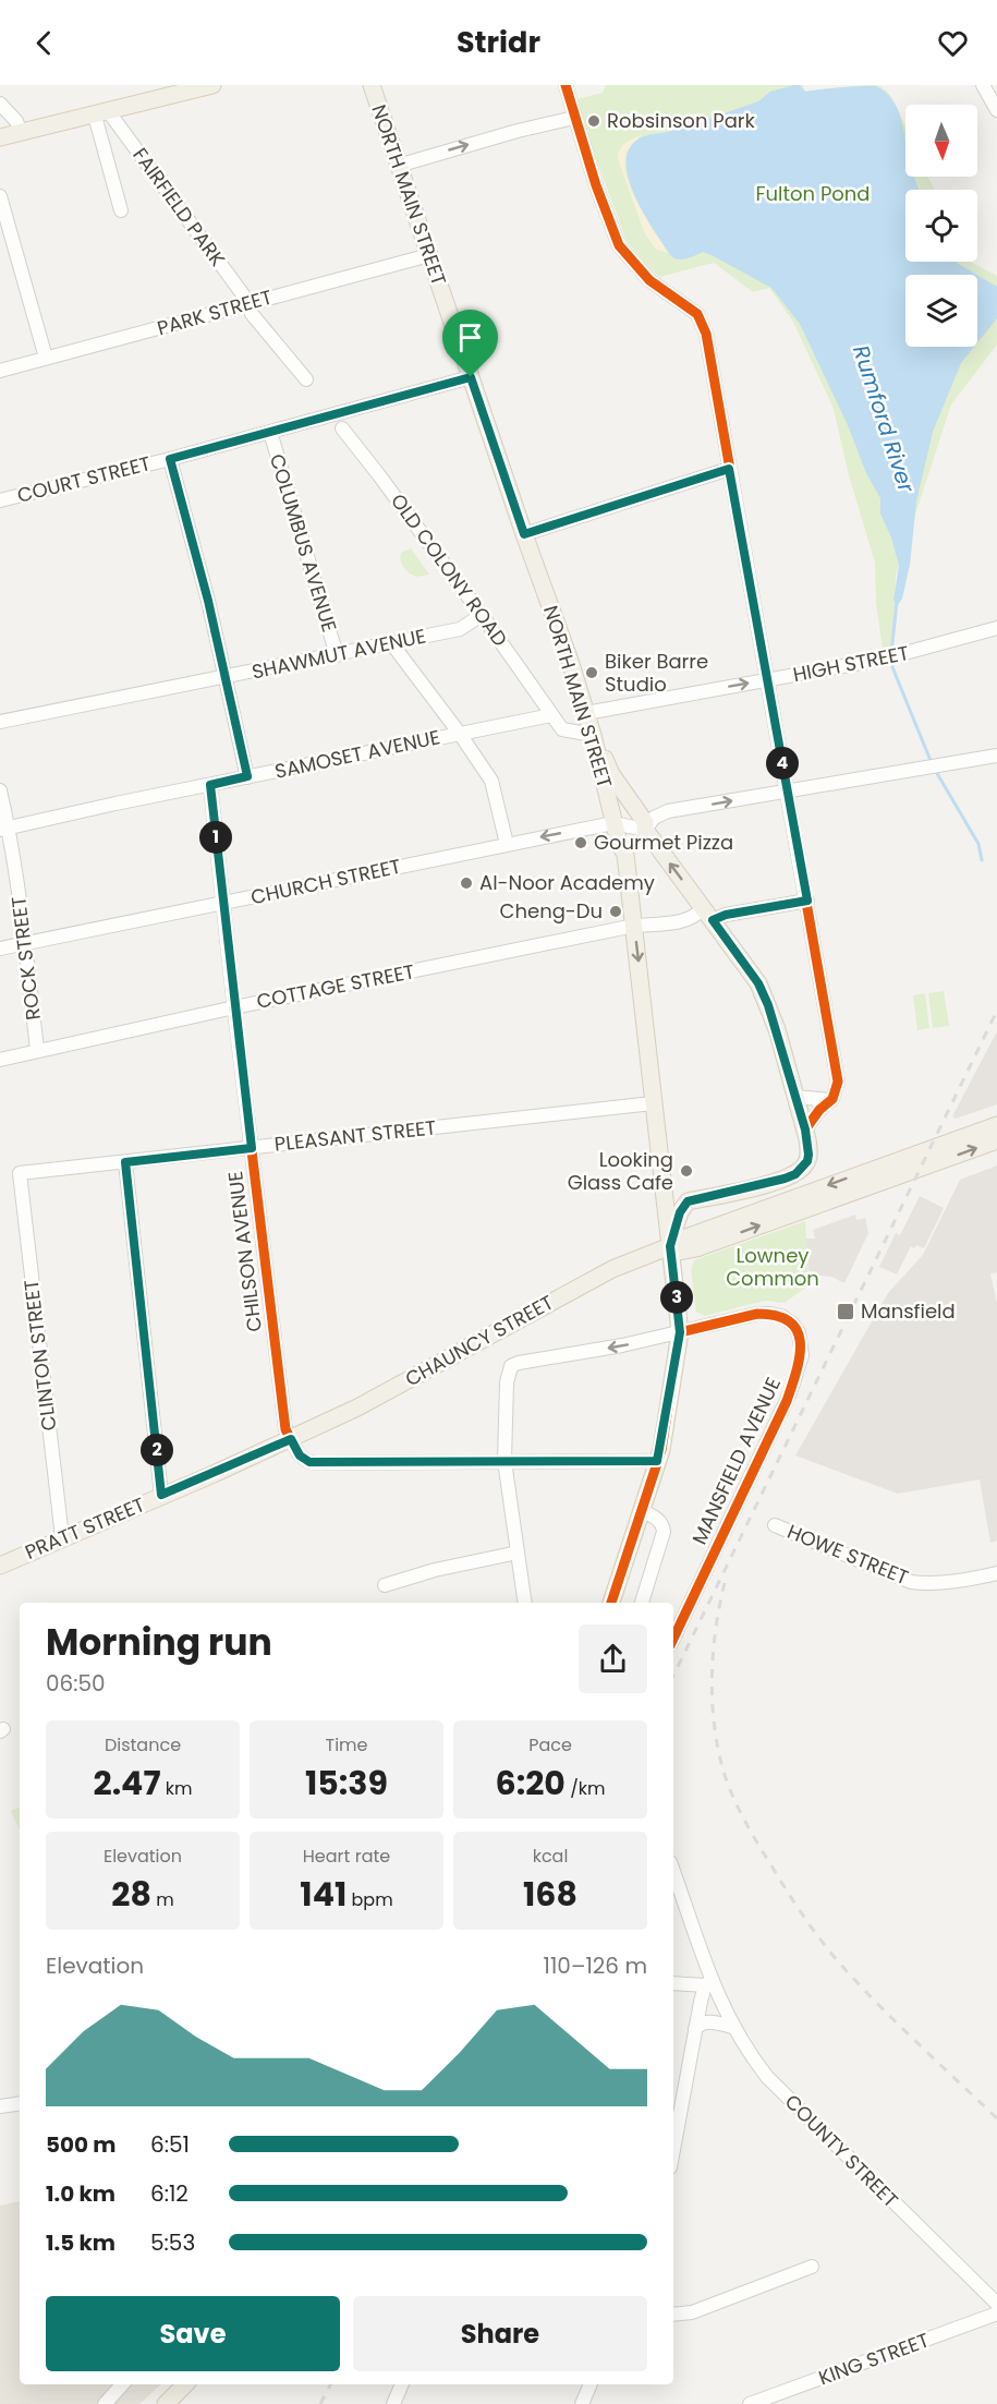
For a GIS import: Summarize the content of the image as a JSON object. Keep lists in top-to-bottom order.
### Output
{
  "streets": {
    "main road": ["NORTH MAIN STREET", "CHAUNCY STREET", "PRATT STREET"],
    "street": [
      "FAIRFIELD PARK",
      "PARK STREET",
      "COURT STREET",
      "COLUMBUS AVENUE",
      "OLD COLONY ROAD",
      "SHAWMUT AVENUE",
      "HIGH STREET",
      "SAMOSET AVENUE",
      "CHURCH STREET",
      "ROCK STREET",
      "COTTAGE STREET",
      "PLEASANT STREET",
      "CHILSON AVENUE",
      "CLINTON STREET",
      "MANSFIELD AVENUE",
      "HOWE STREET",
      "COUNTY STREET",
      "KING STREET"
    ]
  },
  "crossings": [
    ["NORTH MAIN STREET", "PARK STREET"],
    ["NORTH MAIN STREET", "COURT STREET"],
    ["NORTH MAIN STREET", "HIGH STREET"],
    ["NORTH MAIN STREET", "CHURCH STREET"],
    ["NORTH MAIN STREET", "COTTAGE STREET"],
    ["NORTH MAIN STREET", "PLEASANT STREET"],
    ["NORTH MAIN STREET", "CHAUNCY STREET"],
    ["NORTH MAIN STREET", "MANSFIELD AVENUE"],
    ["FAIRFIELD PARK", "PARK STREET"],
    ["COURT STREET", "COLUMBUS AVENUE"],
    ["COLUMBUS AVENUE", "SHAWMUT AVENUE"],
    ["OLD COLONY ROAD", "SHAWMUT AVENUE"],
    ["OLD COLONY ROAD", "SAMOSET AVENUE"],
    ["SAMOSET AVENUE", "ROCK STREET"],
    ["SAMOSET AVENUE", "CHILSON AVENUE"],
    ["CHURCH STREET", "ROCK STREET"],
    ["CHURCH STREET", "CHILSON AVENUE"],
    ["ROCK STREET", "COTTAGE STREET"],
    ["COTTAGE STREET", "CHILSON AVENUE"],
    ["PLEASANT STREET", "CHILSON AVENUE"],
    ["PLEASANT STREET", "CLINTON STREET"],
    ["CHILSON AVENUE", "CHAUNCY STREET"],
    ["CHILSON AVENUE", "PRATT STREET"],
    ["CHAUNCY STREET", "PRATT STREET"],
    ["CLINTON STREET", "PRATT STREET"]
  ],
  "water": ["Rumford River"],
  "parks": ["Fulton Pond", "Lowney Common"],
  "places": {
    "other": [
      "Robsinson Park",
      "Biker Barre Studio",
      "Gourmet Pizza",
      "Al-Noor Academy",
      "Cheng-Du",
      "Looking Glass Cafe"
    ],
    "transit": ["Mansfield"]
  },
  "north": "bottom",
  "page": {
    "header": "Stridr",
    "pins": [
      "4",
      "1",
      "3",
      "2"
    ],
    "heading": ["Morning run", "06:50"],
    "stats": [
      ["Distance", "2.47 km"],
      ["Time", "15:39"],
      ["Pace", "6:20 /km"],
      ["Elevation", "28 m"],
      ["Heart rate", "141 bpm"],
      ["kcal", "168"]
    ],
    "chart": ["Elevation", "110–126 m"],
    "list": [
      {
        "name": "500 m",
        "note": "6:51"
      },
      {
        "name": "1.0 km",
        "note": "6:12"
      },
      {
        "name": "1.5 km",
        "note": "5:53"
      }
    ],
    "buttons": ["Save", "Share"]
  }
}
